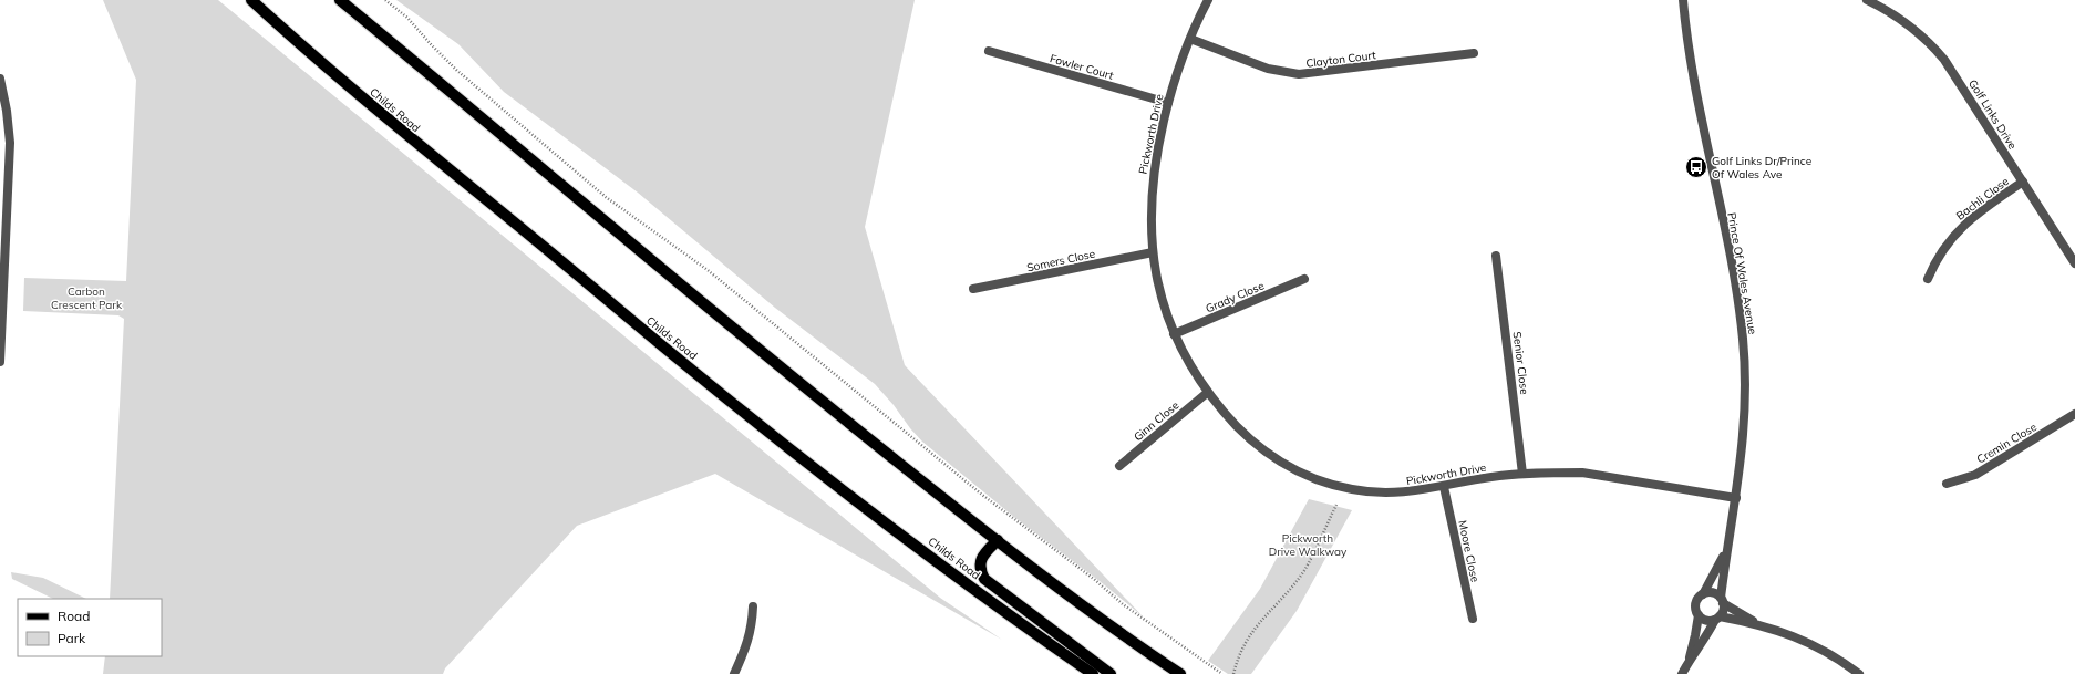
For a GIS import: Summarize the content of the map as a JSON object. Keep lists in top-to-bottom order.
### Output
{
  "streets": {
    "main road": ["Childs Road"],
    "street": [
      "Clayton Court",
      "Fowler Court",
      "Golf Links Drive",
      "Pickworth Drive",
      "Bachli Close",
      "Somers Close",
      "Prince Of Wales Avenue",
      "Grady Close",
      "Senior Close",
      "Ginn Close",
      "Cremin Close",
      "Moore Close"
    ]
  },
  "crossings": [
    ["Clayton Court", "Pickworth Drive"],
    ["Fowler Court", "Pickworth Drive"],
    ["Golf Links Drive", "Bachli Close"],
    ["Pickworth Drive", "Somers Close"],
    ["Pickworth Drive", "Prince Of Wales Avenue"],
    ["Pickworth Drive", "Grady Close"],
    ["Pickworth Drive", "Senior Close"],
    ["Pickworth Drive", "Ginn Close"],
    ["Pickworth Drive", "Moore Close"]
  ],
  "parks": ["Carbon Crescent Park", "Pickworth Drive Walkway"],
  "places": {
    "bus stop": ["Golf Links Dr/Prince Of Wales Ave"]
  },
  "legend": ["Road", "Park"]
}
